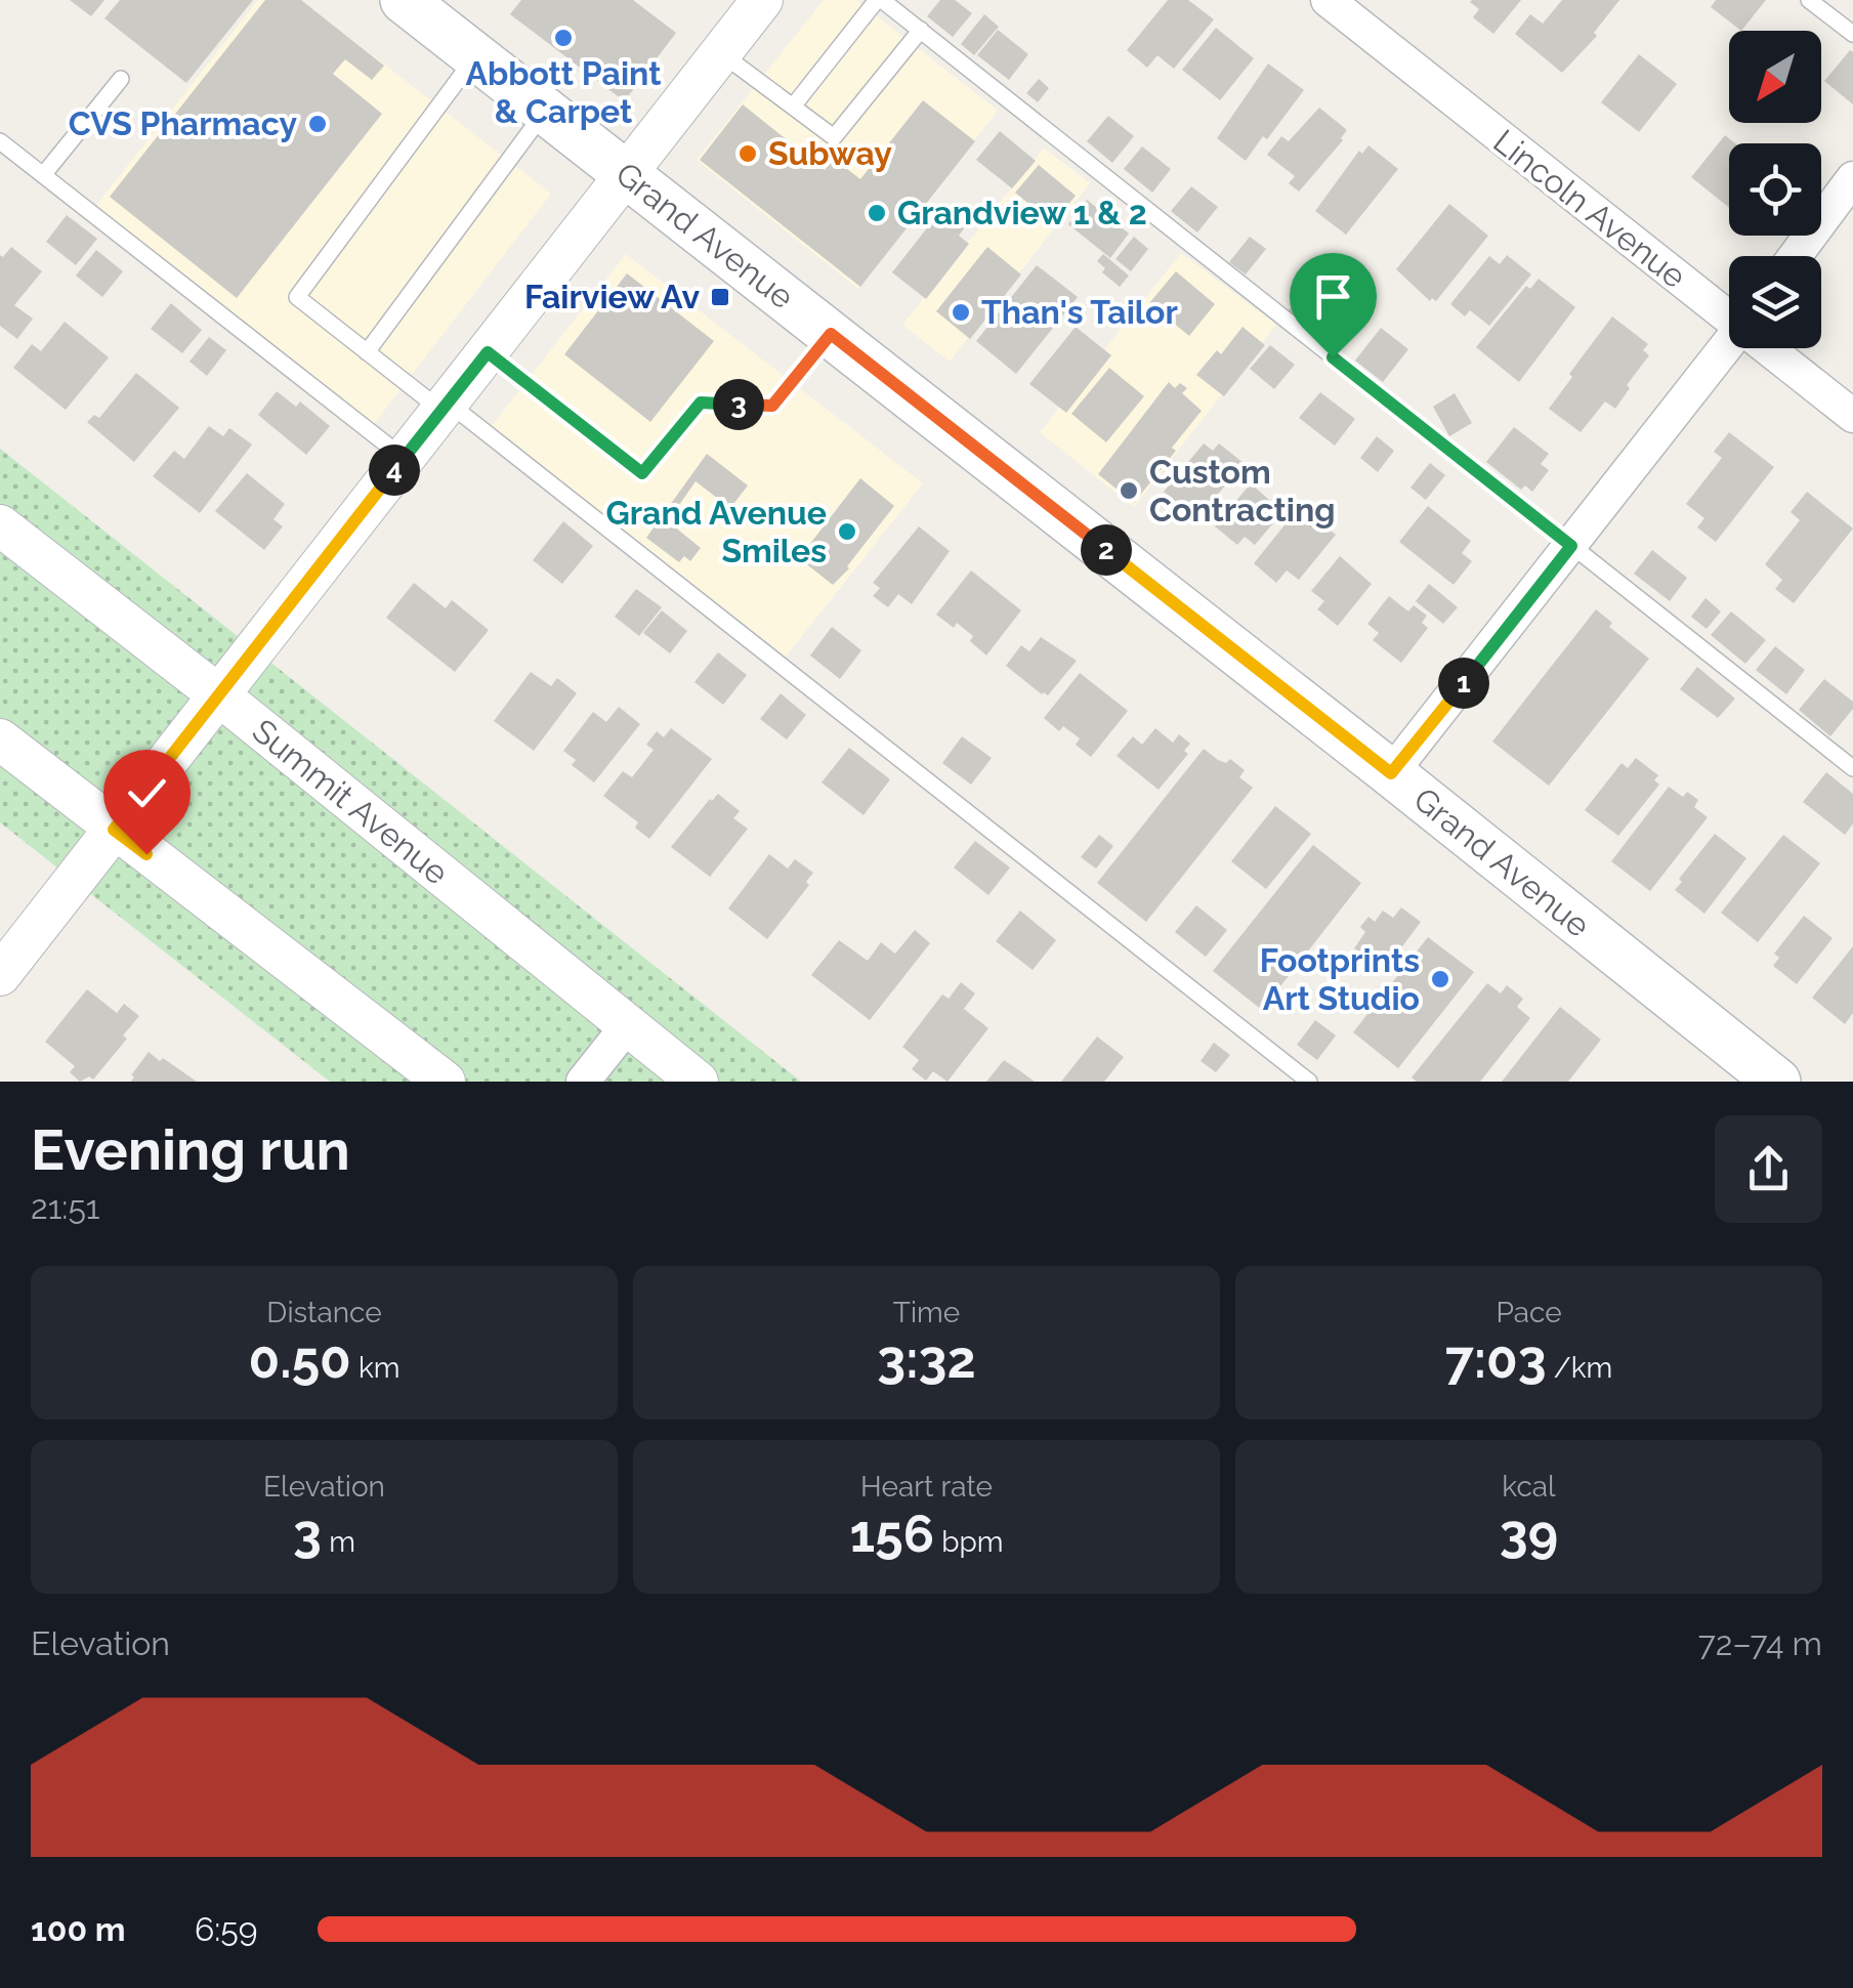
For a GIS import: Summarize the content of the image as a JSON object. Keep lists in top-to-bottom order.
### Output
{
  "streets": {
    "main road": ["Grand Avenue"],
    "street": ["Lincoln Avenue", "Summit Avenue"]
  },
  "places": {
    "other": [
      "Abbott Paint & Carpet",
      "CVS Pharmacy",
      "Subway",
      "Grandview 1 & 2",
      "Than's Tailor",
      "Custom Contracting",
      "Grand Avenue Smiles",
      "Footprints Art Studio"
    ],
    "transit": ["Fairview Av"]
  },
  "north": "bottom left",
  "page": {
    "pins": [
      "3",
      "4",
      "2",
      "1"
    ],
    "heading": ["Evening run", "21:51"],
    "stats": [
      ["Distance", "0.50 km"],
      ["Time", "3:32"],
      ["Pace", "7:03 /km"],
      ["Elevation", "3 m"],
      ["Heart rate", "156 bpm"],
      ["kcal", "39"]
    ],
    "chart": ["Elevation", "72–74 m"],
    "list": [
      {
        "name": "100 m",
        "note": "6:59"
      }
    ]
  }
}
